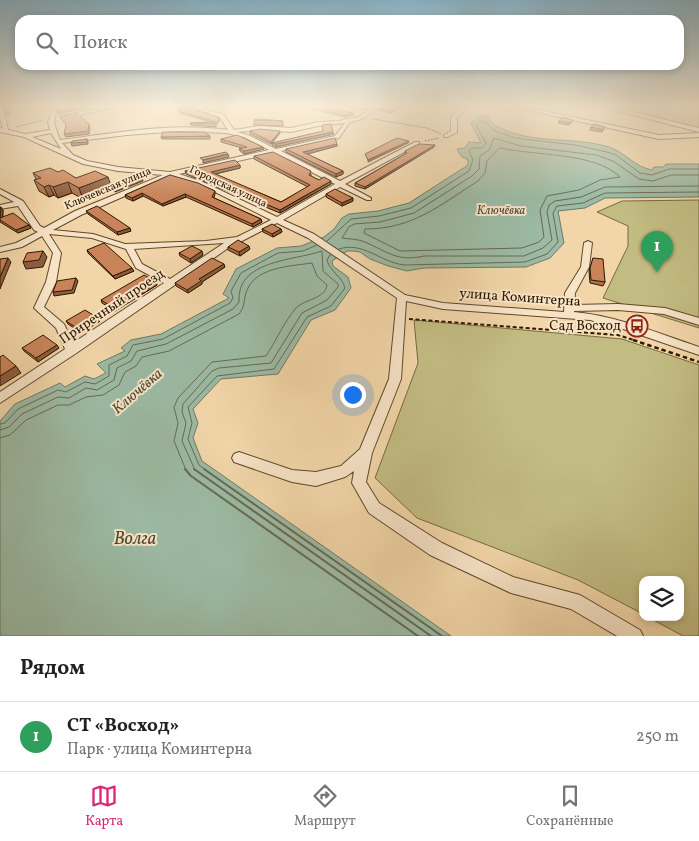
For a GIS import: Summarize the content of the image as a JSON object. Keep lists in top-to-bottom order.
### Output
{
  "streets": {
    "street": [
      "Городская улица",
      "Ключевская улица",
      "улица Коминтерна",
      "Приречный проезд"
    ]
  },
  "crossings": [
    ["Городская улица", "Ключевская улица"],
    ["Городская улица", "улица Коминтерна"]
  ],
  "water": ["Ключёвка", "Волга"],
  "places": {
    "bus stop": ["Сад Восход"]
  },
  "page": {
    "search": "Поиск",
    "pins": "1",
    "heading": "Рядом",
    "list": [
      {
        "mark": "1",
        "name": "СТ «Восход»",
        "note": "Парк · улица Коминтерна",
        "value": "250 m"
      }
    ],
    "nav": ["Карта", "Маршрут", "Сохранённые"]
  }
}
